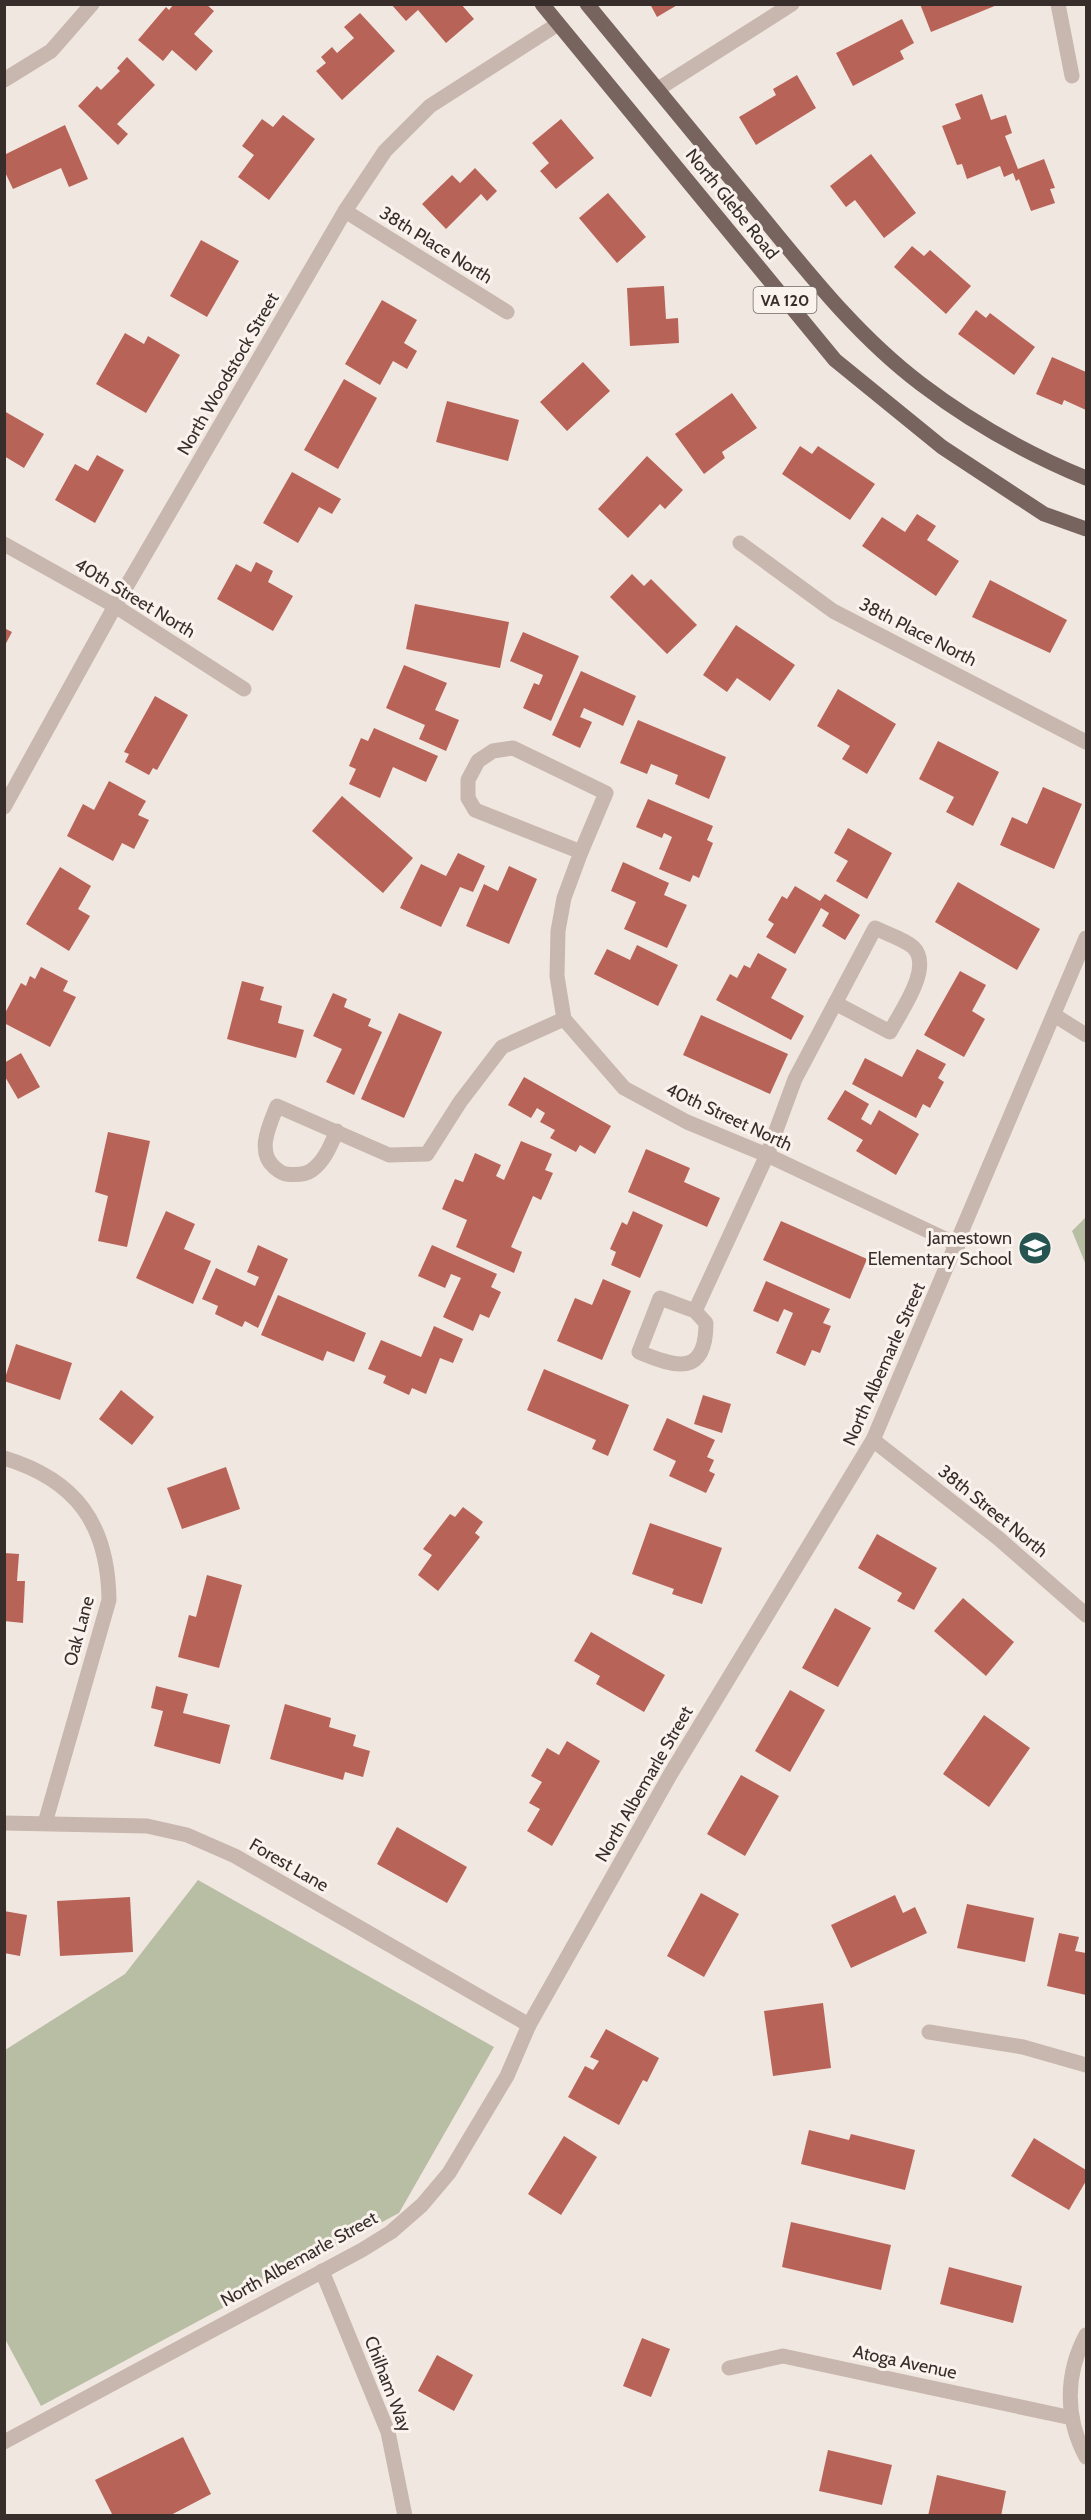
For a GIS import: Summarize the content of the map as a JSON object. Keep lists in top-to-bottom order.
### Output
{
  "streets": {
    "main road": ["North Glebe Road", "VA 120"],
    "street": [
      "38th Place North",
      "North Woodstock Street",
      "40th Street North",
      "North Albemarle Street",
      "38th Street North",
      "Oak Lane",
      "Forest Lane",
      "Atoga Avenue",
      "Chilham Way"
    ]
  },
  "crossings": [
    ["North Glebe Road", "North Woodstock Street"],
    ["38th Place North", "North Woodstock Street"],
    ["North Woodstock Street", "40th Street North"],
    ["40th Street North", "North Albemarle Street"],
    ["North Albemarle Street", "38th Street North"],
    ["North Albemarle Street", "Forest Lane"],
    ["North Albemarle Street", "Chilham Way"],
    ["Oak Lane", "Forest Lane"]
  ],
  "places": {
    "school or university": ["Jamestown Elementary School"]
  }
}
